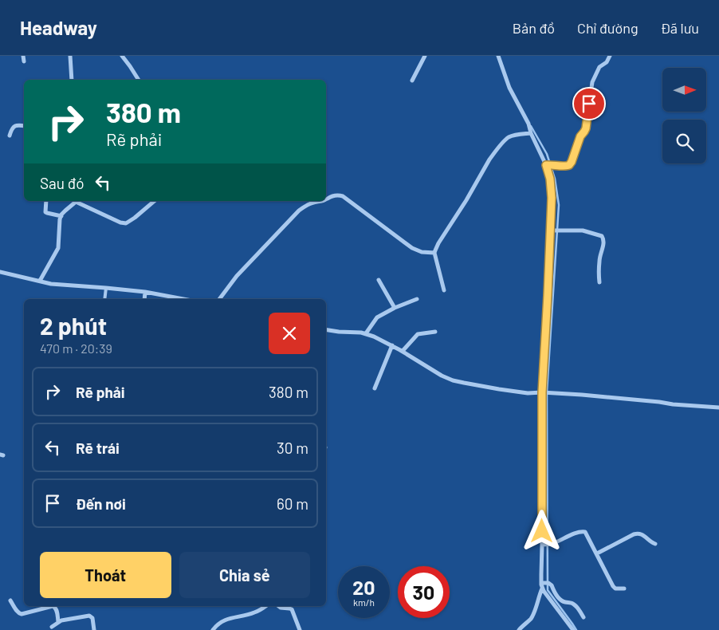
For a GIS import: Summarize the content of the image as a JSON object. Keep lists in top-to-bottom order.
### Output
{
  "north": "right",
  "page": {
    "header": "Headway",
    "nav": ["Bản đồ", "Chỉ đường", "Đã lưu"],
    "turn": ["380 m", "Rẽ phải"],
    "then": "Sau đó",
    "heading": ["2 phút", "470 m · 20:39"],
    "list": [
      {
        "name": "Rẽ phải",
        "value": "380 m"
      },
      {
        "name": "Rẽ trái",
        "value": "30 m"
      },
      {
        "name": "Đến nơi",
        "value": "60 m"
      }
    ],
    "buttons": ["Thoát", "Chia sẻ"],
    "speed": "20 km/h",
    "limit": "30"
  }
}
